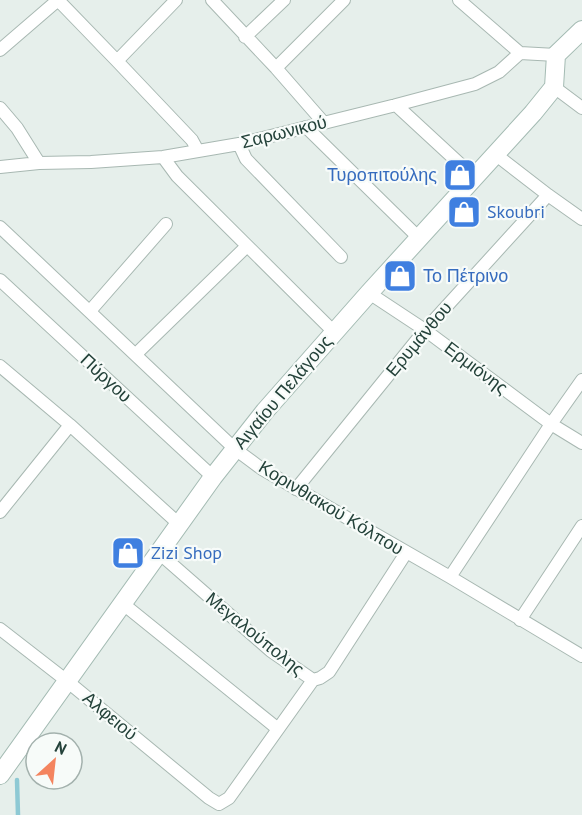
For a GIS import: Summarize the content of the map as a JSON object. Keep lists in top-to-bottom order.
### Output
{
  "streets": {
    "main road": ["Αιγαίου Πελάγους"],
    "street": [
      "Σαρωνικού",
      "Ερυμάνθου",
      "Ερμιόνης",
      "Πύργου",
      "Κορινθιακού Κόλπου",
      "Μεγαλούπολης",
      "Αλφειού"
    ]
  },
  "crossings": [
    ["Ερυμάνθου", "Ερμιόνης"],
    ["Ερυμάνθου", "Κορινθιακού Κόλπου"],
    ["Ερμιόνης", "Αιγαίου Πελάγους"],
    ["Πύργου", "Αιγαίου Πελάγους"],
    ["Αιγαίου Πελάγους", "Κορινθιακού Κόλπου"],
    ["Αιγαίου Πελάγους", "Μεγαλούπολης"],
    ["Αιγαίου Πελάγους", "Αλφειού"],
    ["Κορινθιακού Κόλπου", "Μεγαλούπολης"]
  ],
  "places": {
    "shop": [
      "Τυροπιτούλης",
      "Skoubri",
      "Το Πέτρινο",
      "Zizi Shop"
    ]
  },
  "north": "top right"
}
